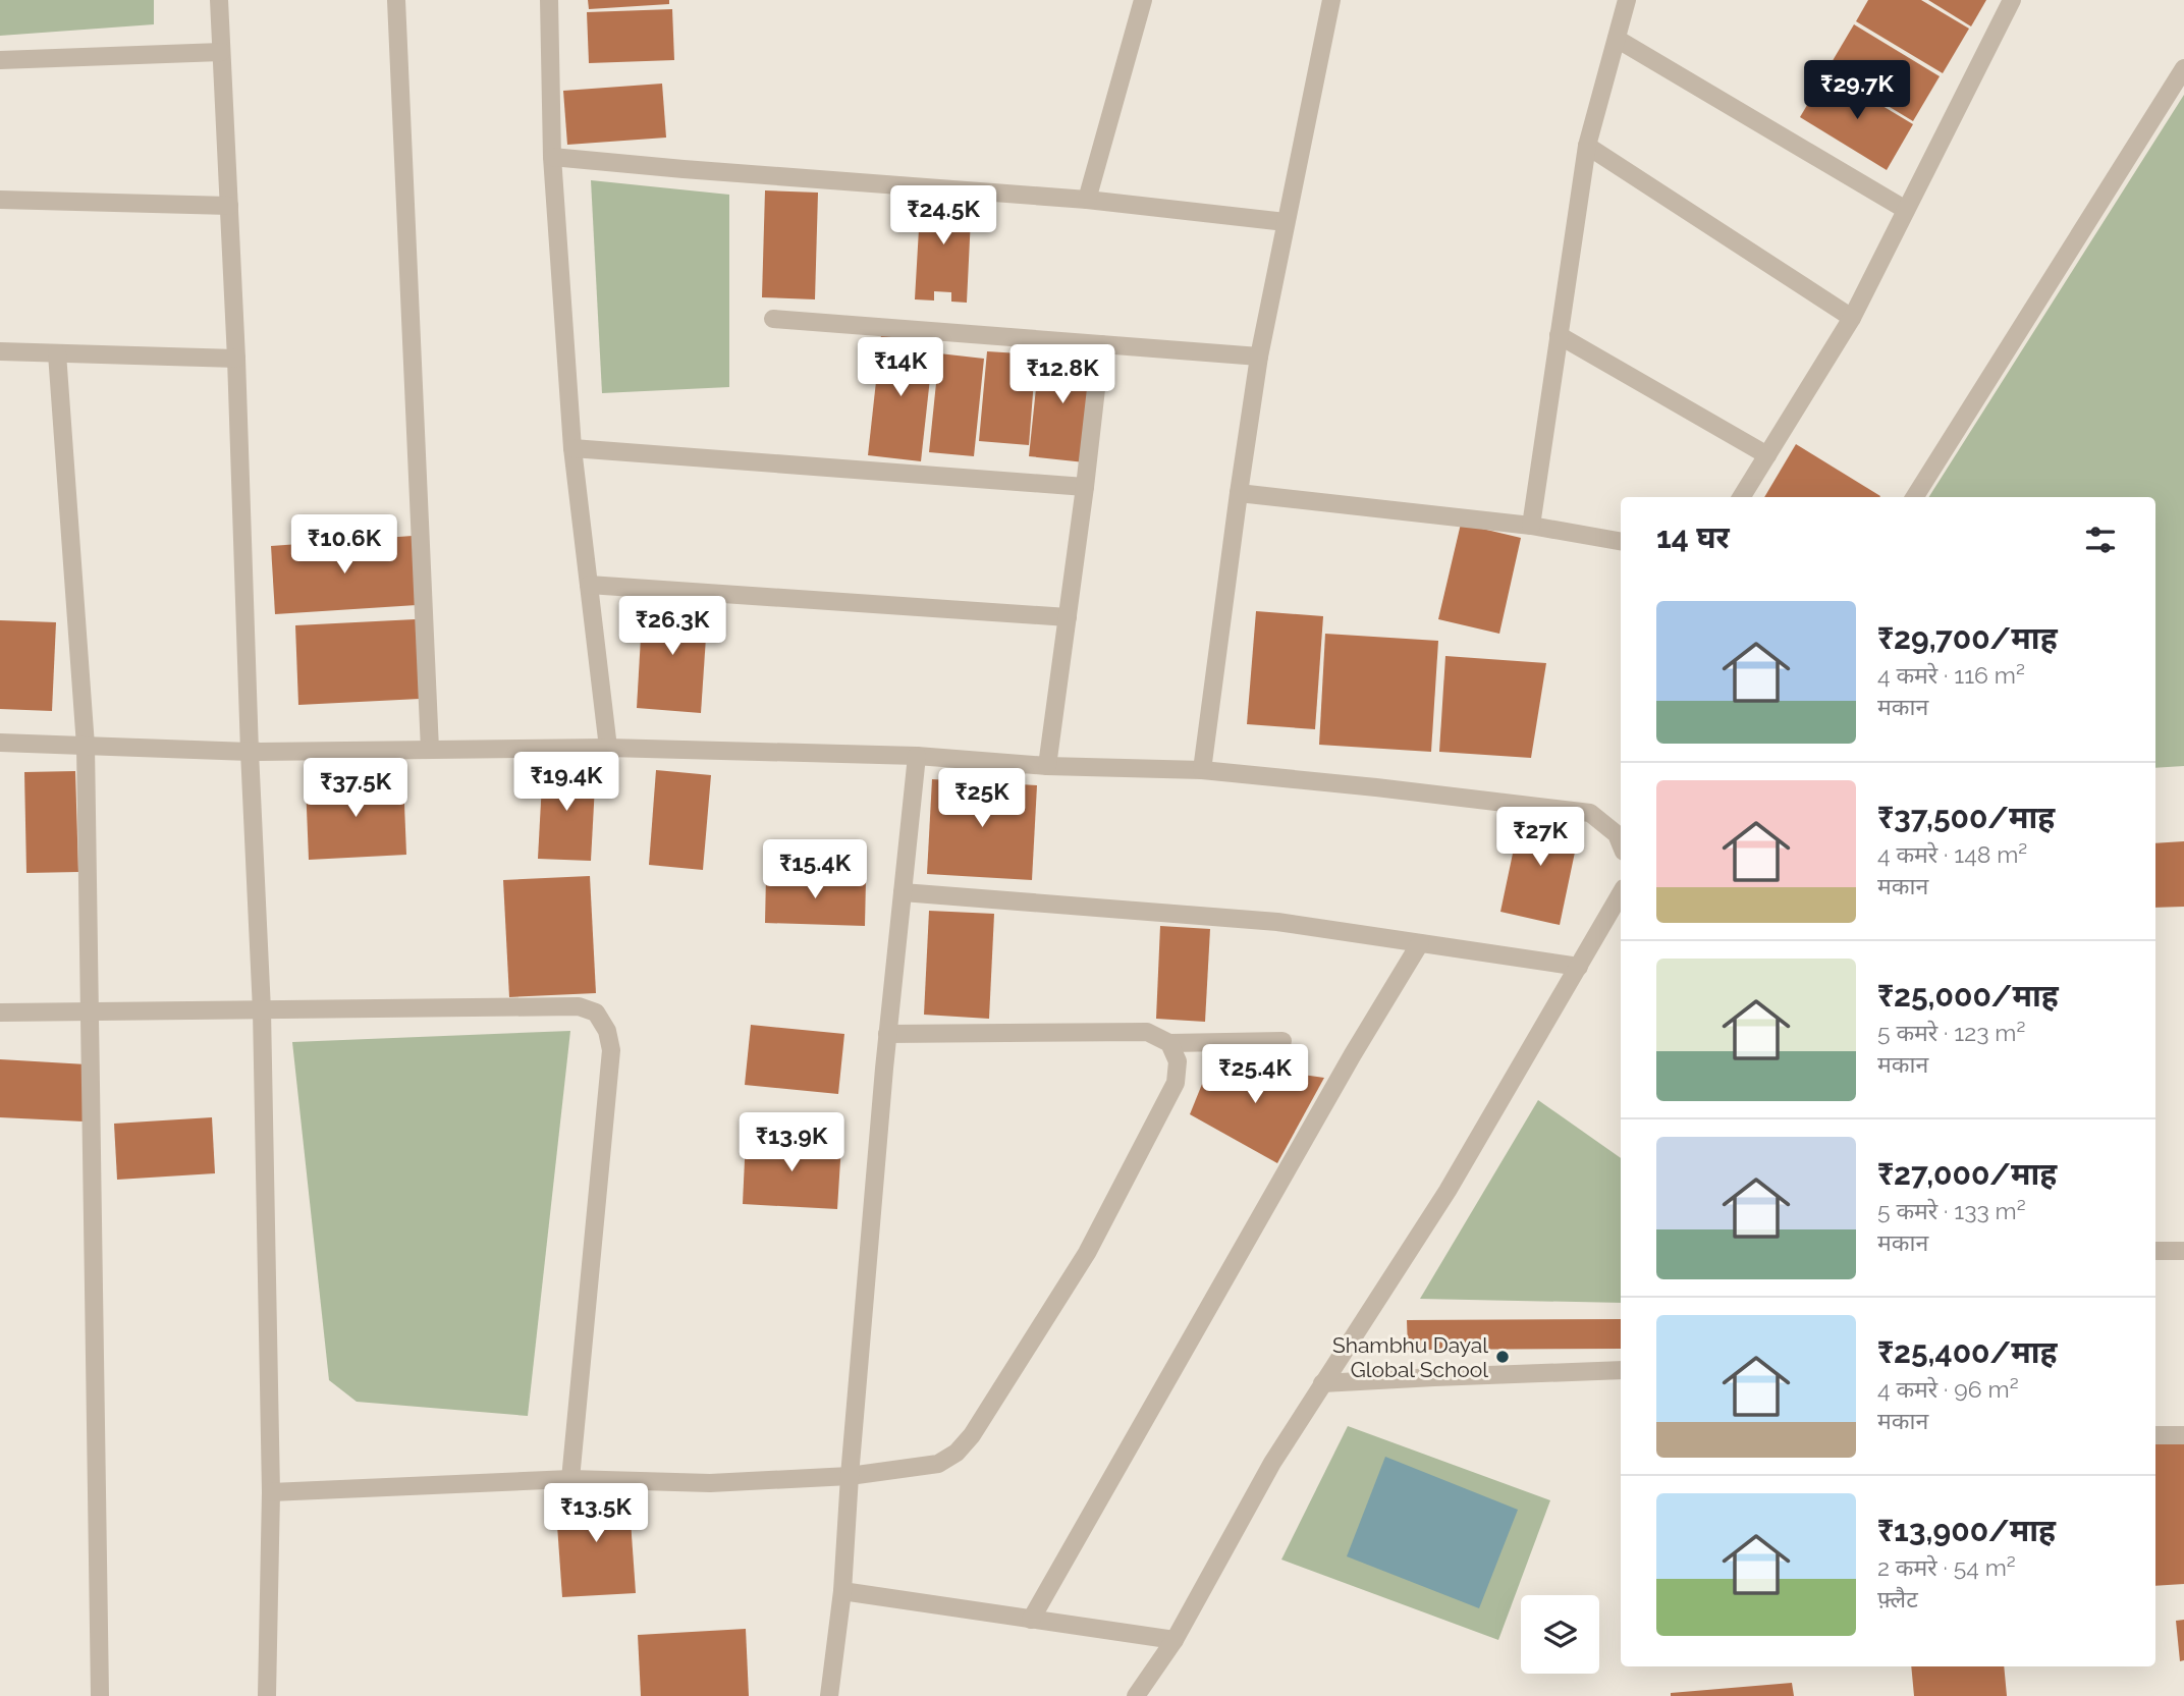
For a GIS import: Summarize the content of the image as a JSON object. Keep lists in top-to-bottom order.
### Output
{
  "places": ["Shambhu Dayal Global School"],
  "page": {
    "price": [
      "₹29.7K",
      "₹24.5K",
      "₹14K",
      "₹12.8K",
      "₹10.6K",
      "₹26.3K",
      "₹19.4K",
      "₹37.5K",
      "₹25K",
      "₹27K",
      "₹15.4K",
      "₹25.4K",
      "₹13.9K",
      "₹13.5K"
    ],
    "heading": "14 घर",
    "list": [
      {
        "name": "₹29,700/माह",
        "note": "4 कमरे · 116 m² · मकान"
      },
      {
        "name": "₹37,500/माह",
        "note": "4 कमरे · 148 m² · मकान"
      },
      {
        "name": "₹25,000/माह",
        "note": "5 कमरे · 123 m² · मकान"
      },
      {
        "name": "₹27,000/माह",
        "note": "5 कमरे · 133 m² · मकान"
      },
      {
        "name": "₹25,400/माह",
        "note": "4 कमरे · 96 m² · मकान"
      },
      {
        "name": "₹13,900/माह",
        "note": "2 कमरे · 54 m² · फ़्लैट"
      }
    ]
  }
}
